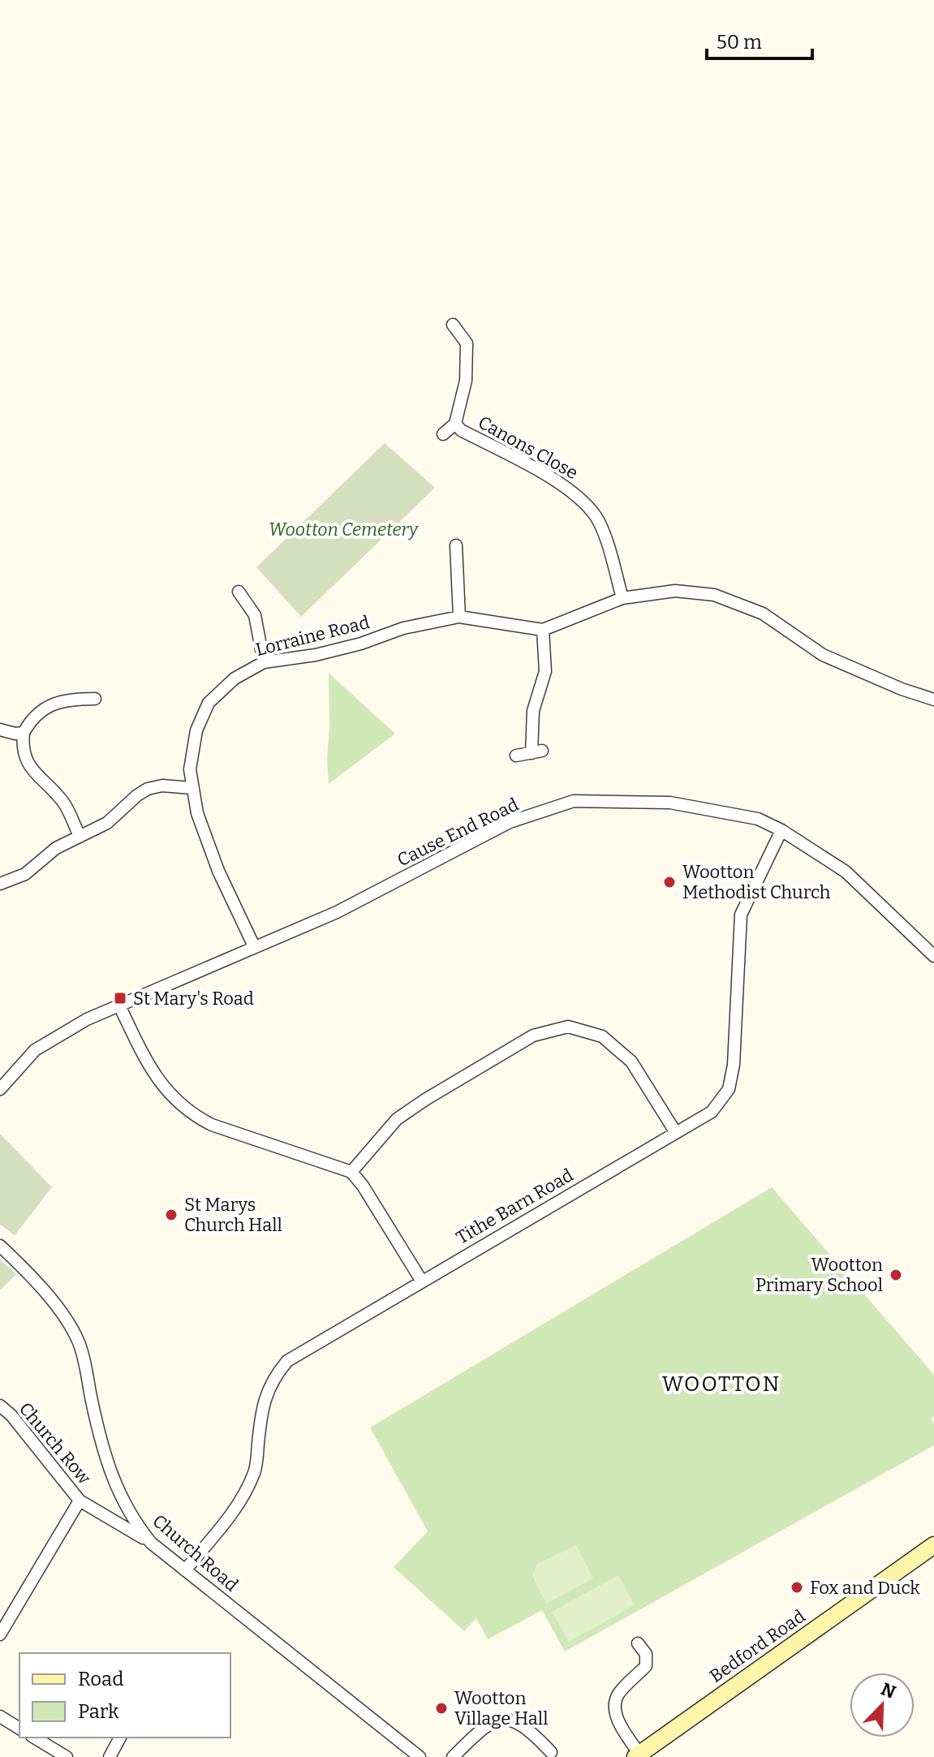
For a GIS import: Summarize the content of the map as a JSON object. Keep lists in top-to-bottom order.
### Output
{
  "streets": {
    "street": [
      "Canons Close",
      "Lorraine Road",
      "Cause End Road",
      "Tithe Barn Road",
      "Church Row",
      "Church Road",
      "Bedford Road"
    ]
  },
  "crossings": [
    ["Lorraine Road", "Cause End Road"],
    ["Cause End Road", "Tithe Barn Road"],
    ["Tithe Barn Road", "Church Road"],
    ["Church Row", "Church Road"]
  ],
  "districts": ["WOOTTON"],
  "parks": ["Wootton Cemetery"],
  "places": {
    "other": [
      "Wootton Methodist Church",
      "St Marys Church Hall",
      "Wootton Primary School",
      "Fox and Duck",
      "Wootton Village Hall"
    ],
    "transit": ["St Mary's Road"]
  },
  "legend": ["Road", "Park"],
  "scale_bar": "50 m",
  "north": "top right"
}
